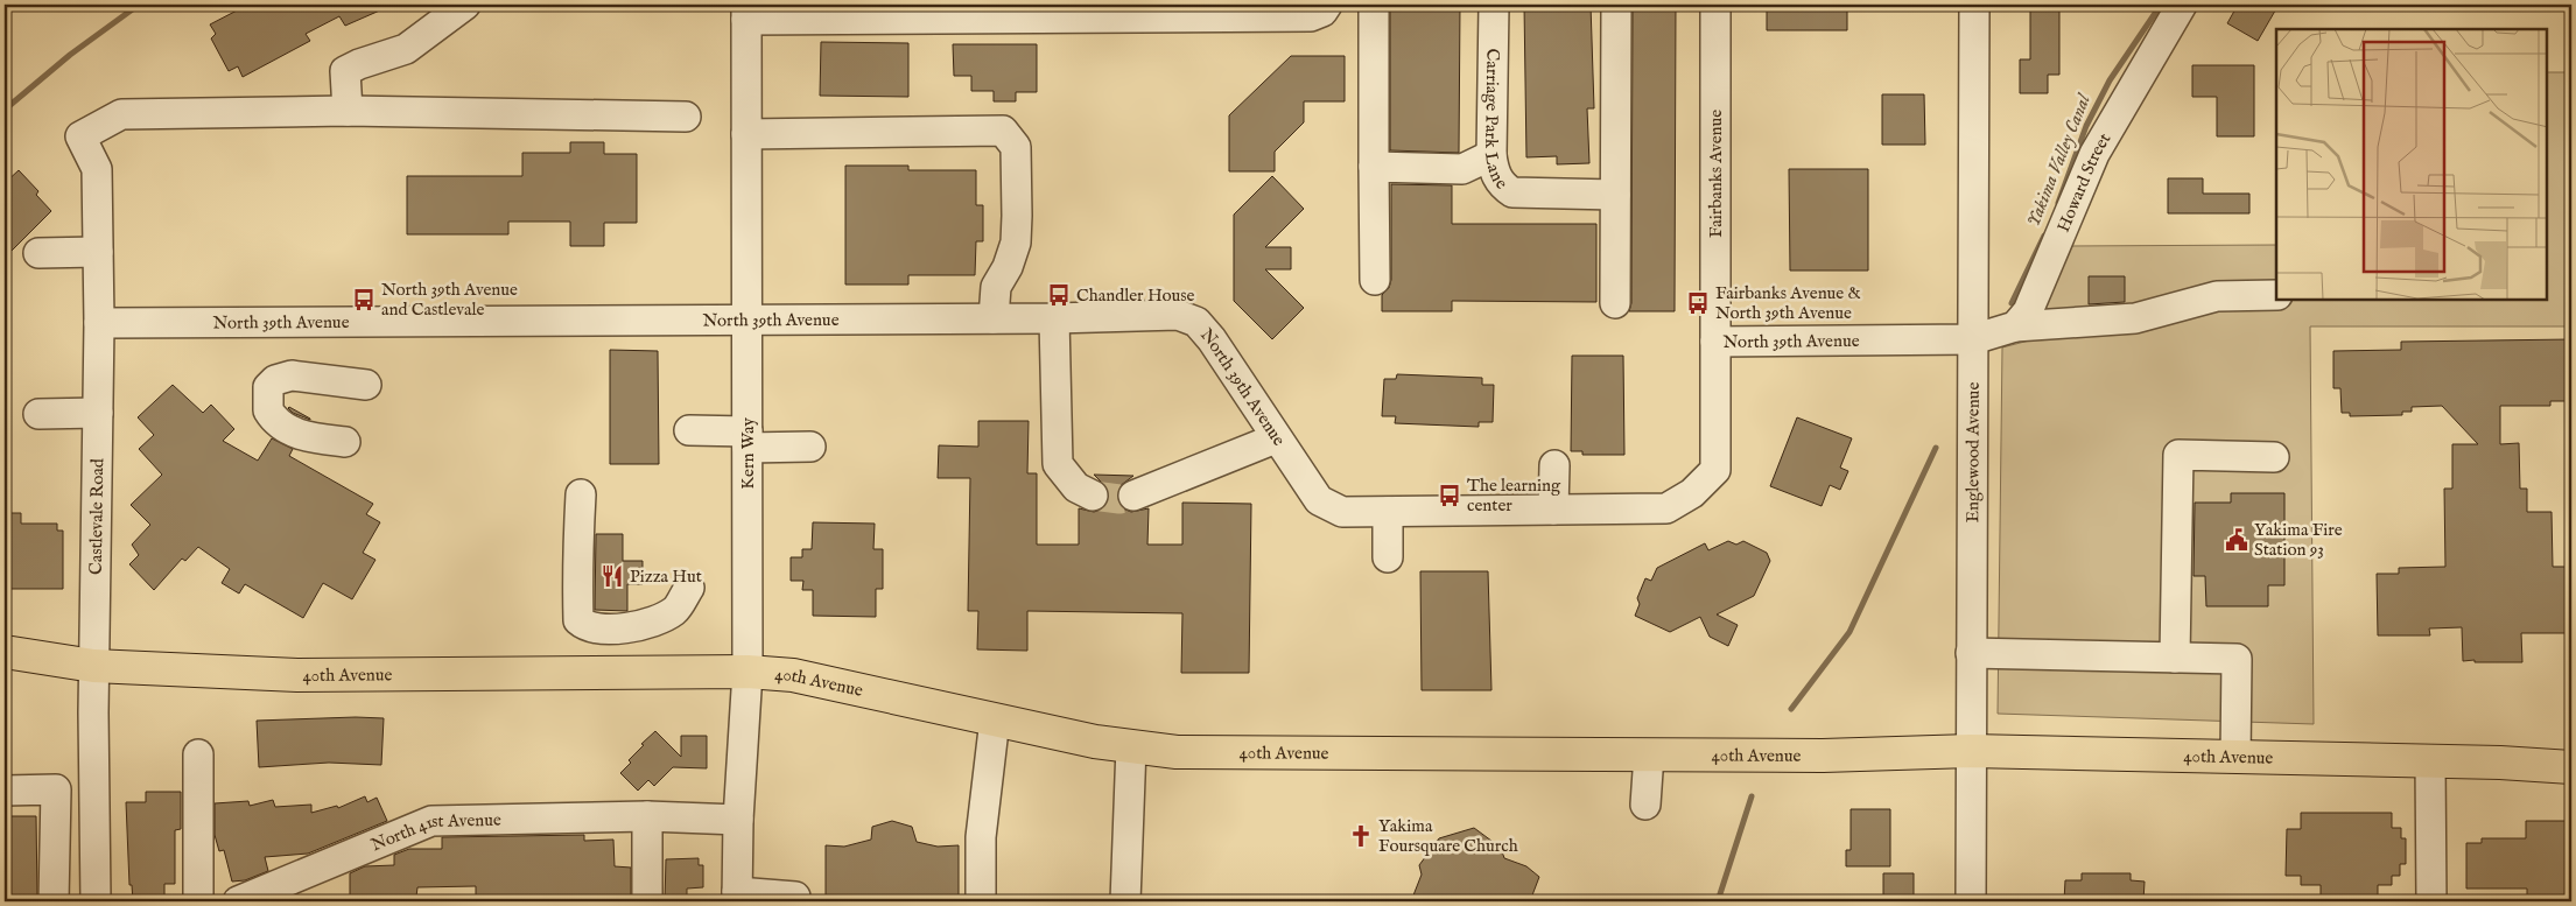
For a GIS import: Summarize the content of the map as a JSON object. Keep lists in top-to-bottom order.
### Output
{
  "streets": {
    "main road": ["40th Avenue"],
    "street": [
      "Carriage Park Lane",
      "Fairbanks Avenue",
      "Howard Street",
      "North 39th Avenue",
      "Kern Way",
      "Englewood Avenue",
      "Castlevale Road",
      "North 41st Avenue"
    ]
  },
  "crossings": [
    ["Fairbanks Avenue", "North 39th Avenue"],
    ["North 39th Avenue", "Kern Way"],
    ["North 39th Avenue", "Englewood Avenue"],
    ["North 39th Avenue", "Castlevale Road"],
    ["Kern Way", "40th Avenue"],
    ["Kern Way", "North 41st Avenue"],
    ["Englewood Avenue", "40th Avenue"],
    ["Castlevale Road", "40th Avenue"]
  ],
  "water": ["Yakima Valley Canal"],
  "places": {
    "bus stop": [
      "Chandler House",
      "North 39th Avenue and Castlevale",
      "Fairbanks Avenue & North 39th Avenue",
      "The learning center"
    ],
    "public building": ["Yakima Fire Station 93"],
    "restaurant": ["Pizza Hut"],
    "church": ["Yakima Foursquare Church"]
  }
}
